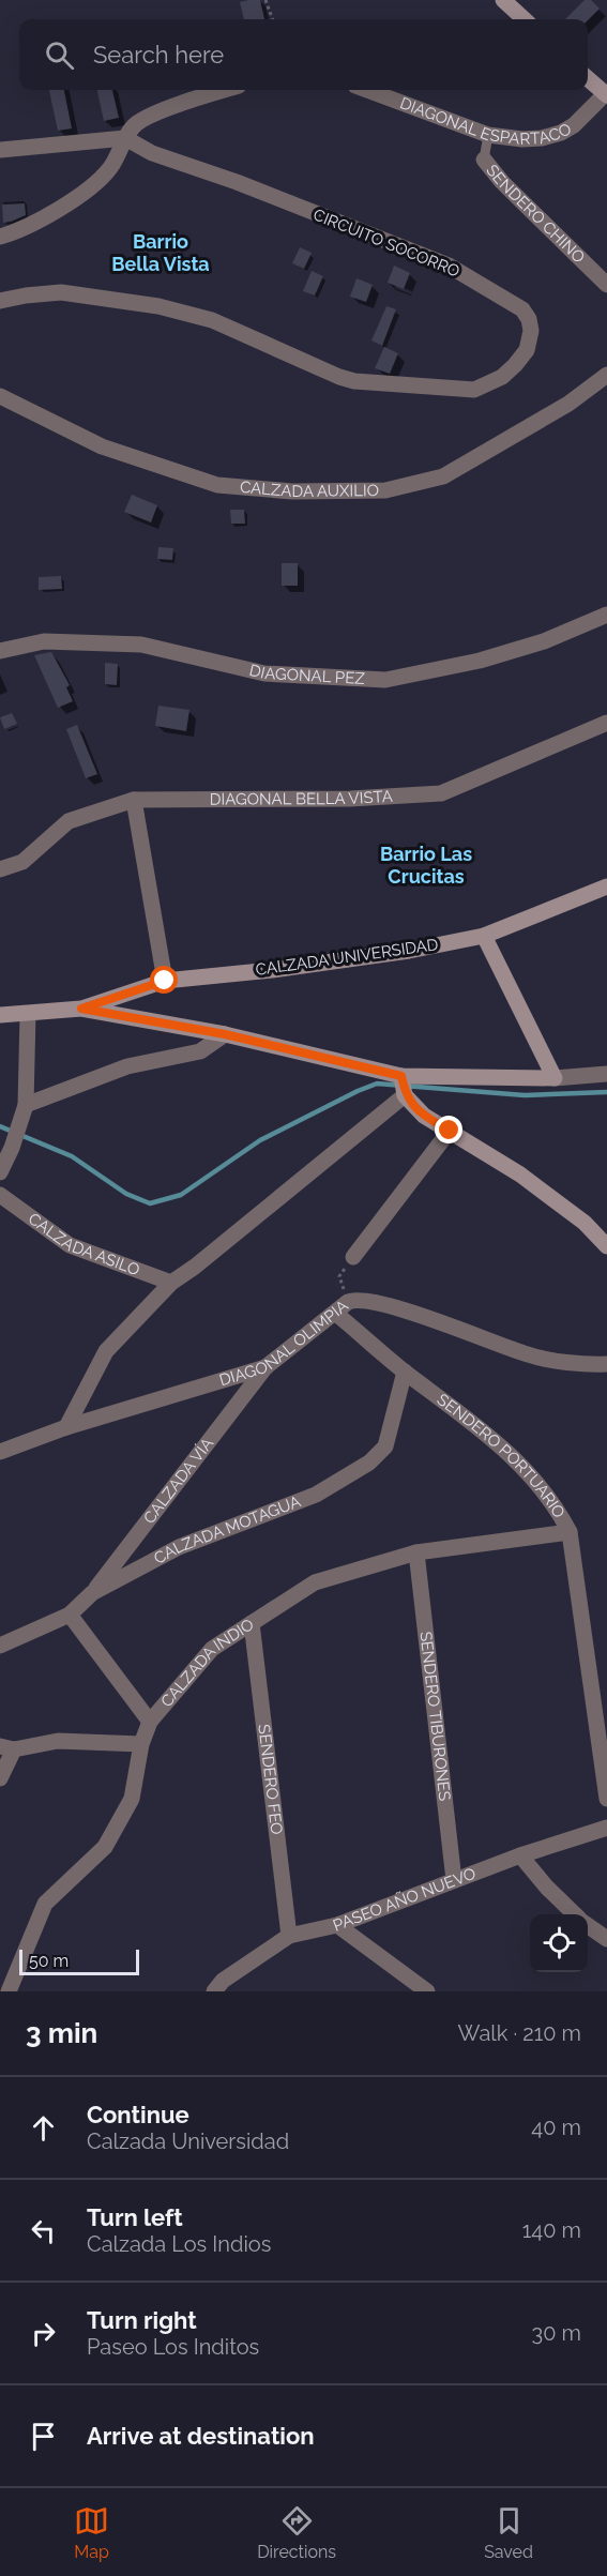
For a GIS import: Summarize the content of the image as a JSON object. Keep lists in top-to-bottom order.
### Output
{
  "streets": {
    "street": [
      "DIAGONAL ESPARTACO",
      "SENDERO CHINO",
      "CIRCUITO SOCORRO",
      "CALZADA AUXILIO",
      "DIAGONAL PEZ",
      "DIAGONAL BELLA VISTA",
      "CALZADA UNIVERSIDAD",
      "CALZADA ASILO",
      "DIAGONAL OLIMPIA",
      "SENDERO PORTUARIO",
      "CALZADA VÍA",
      "CALZADA MOTAGUA",
      "CALZADA INDIO",
      "SENDERO TIBURONES",
      "SENDERO FEO",
      "PASEO AÑO NUEVO"
    ]
  },
  "crossings": [
    ["DIAGONAL ESPARTACO", "SENDERO CHINO"],
    ["DIAGONAL OLIMPIA", "SENDERO PORTUARIO"],
    ["DIAGONAL OLIMPIA", "CALZADA VÍA"],
    ["SENDERO PORTUARIO", "CALZADA MOTAGUA"],
    ["SENDERO PORTUARIO", "CALZADA INDIO"],
    ["CALZADA VÍA", "CALZADA MOTAGUA"],
    ["CALZADA INDIO", "SENDERO TIBURONES"],
    ["CALZADA INDIO", "SENDERO FEO"],
    ["SENDERO TIBURONES", "PASEO AÑO NUEVO"],
    ["SENDERO FEO", "PASEO AÑO NUEVO"]
  ],
  "districts": ["Barrio Bella Vista", "Barrio Las Crucitas"],
  "scale_bar": "50 m",
  "page": {
    "search": "Search here",
    "scale": "50 m",
    "heading": ["3 min", "Walk · 210 m"],
    "list": [
      ["Continue", "Calzada Universidad", "40 m"],
      ["Turn left", "Calzada Los Indios", "140 m"],
      ["Turn right", "Paseo Los Inditos", "30 m"],
      "Arrive at destination"
    ],
    "nav": ["Map", "Directions", "Saved"]
  }
}
